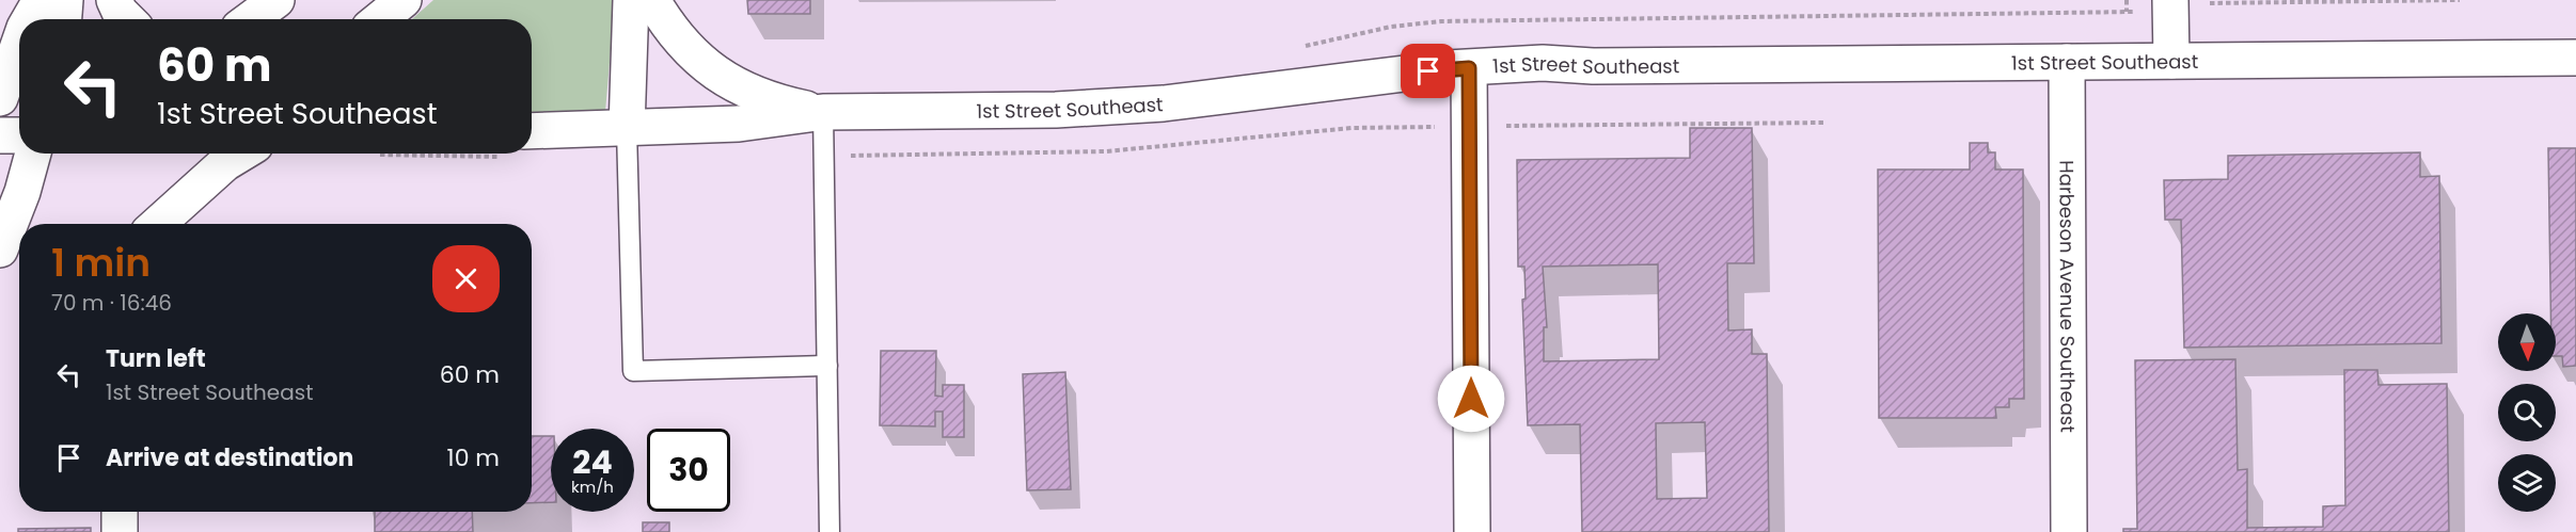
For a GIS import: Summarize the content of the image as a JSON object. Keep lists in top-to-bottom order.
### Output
{
  "streets": {
    "main road": ["1st Street Southeast", "Harbeson Avenue Southeast"]
  },
  "crossings": [
    ["1st Street Southeast", "Harbeson Avenue Southeast"]
  ],
  "north": "bottom",
  "page": {
    "turn": ["60 m", "1st Street Southeast"],
    "heading": ["1 min", "70 m · 16:46"],
    "list": [
      {
        "name": "Turn left",
        "note": "1st Street Southeast",
        "value": "60 m"
      },
      {
        "name": "Arrive at destination",
        "value": "10 m"
      }
    ],
    "speed": "24 km/h",
    "limit": "30"
  }
}
